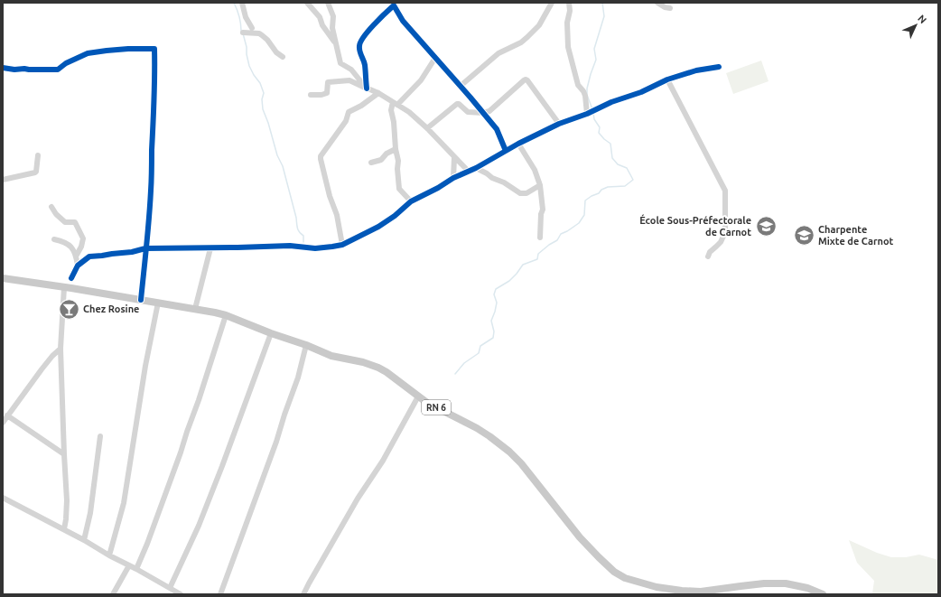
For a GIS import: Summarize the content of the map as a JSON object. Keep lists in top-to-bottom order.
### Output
{
  "streets": {
    "main road": ["RN 6"]
  },
  "places": {
    "school or university": ["École Sous-Préfectorale de Carnot", "Charpente Mixte de Carnot"],
    "bar": ["Chez Rosine"]
  },
  "north": "top right"
}
